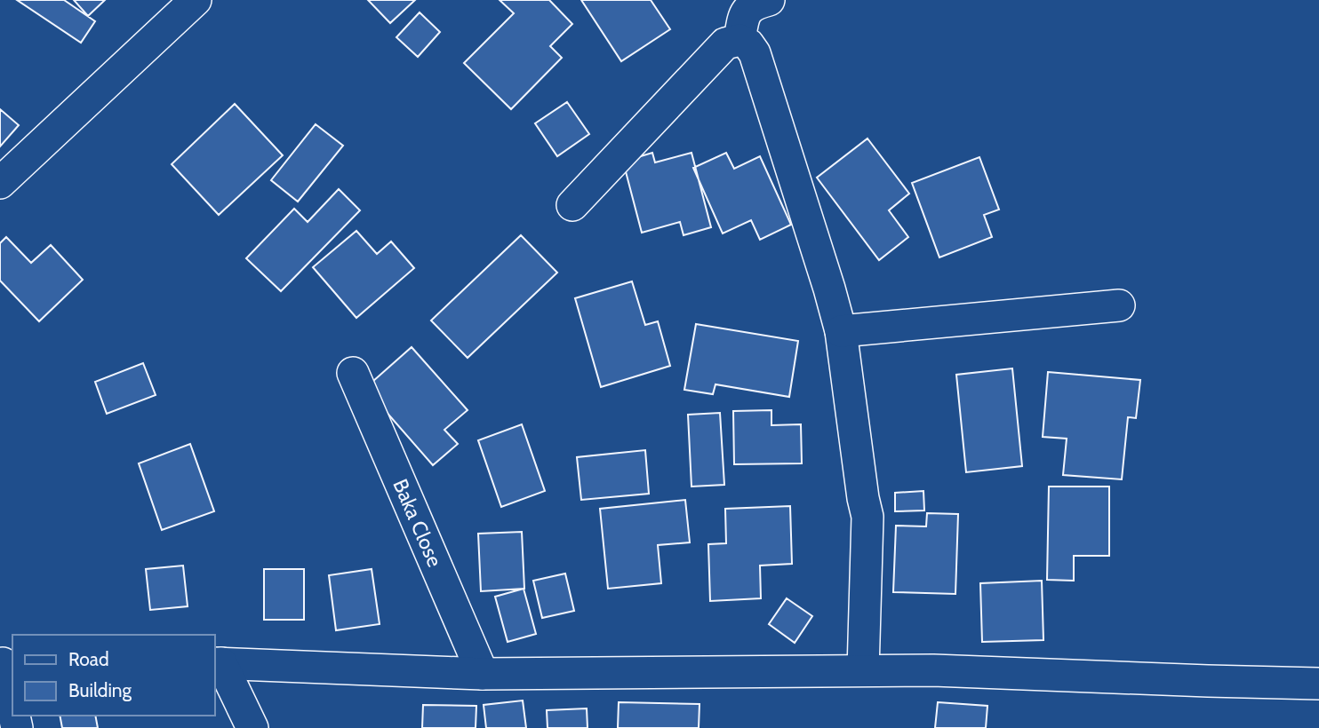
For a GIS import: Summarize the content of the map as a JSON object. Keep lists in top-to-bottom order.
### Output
{
  "streets": {
    "street": ["Baka Close"]
  },
  "legend": ["Road", "Building"]
}
